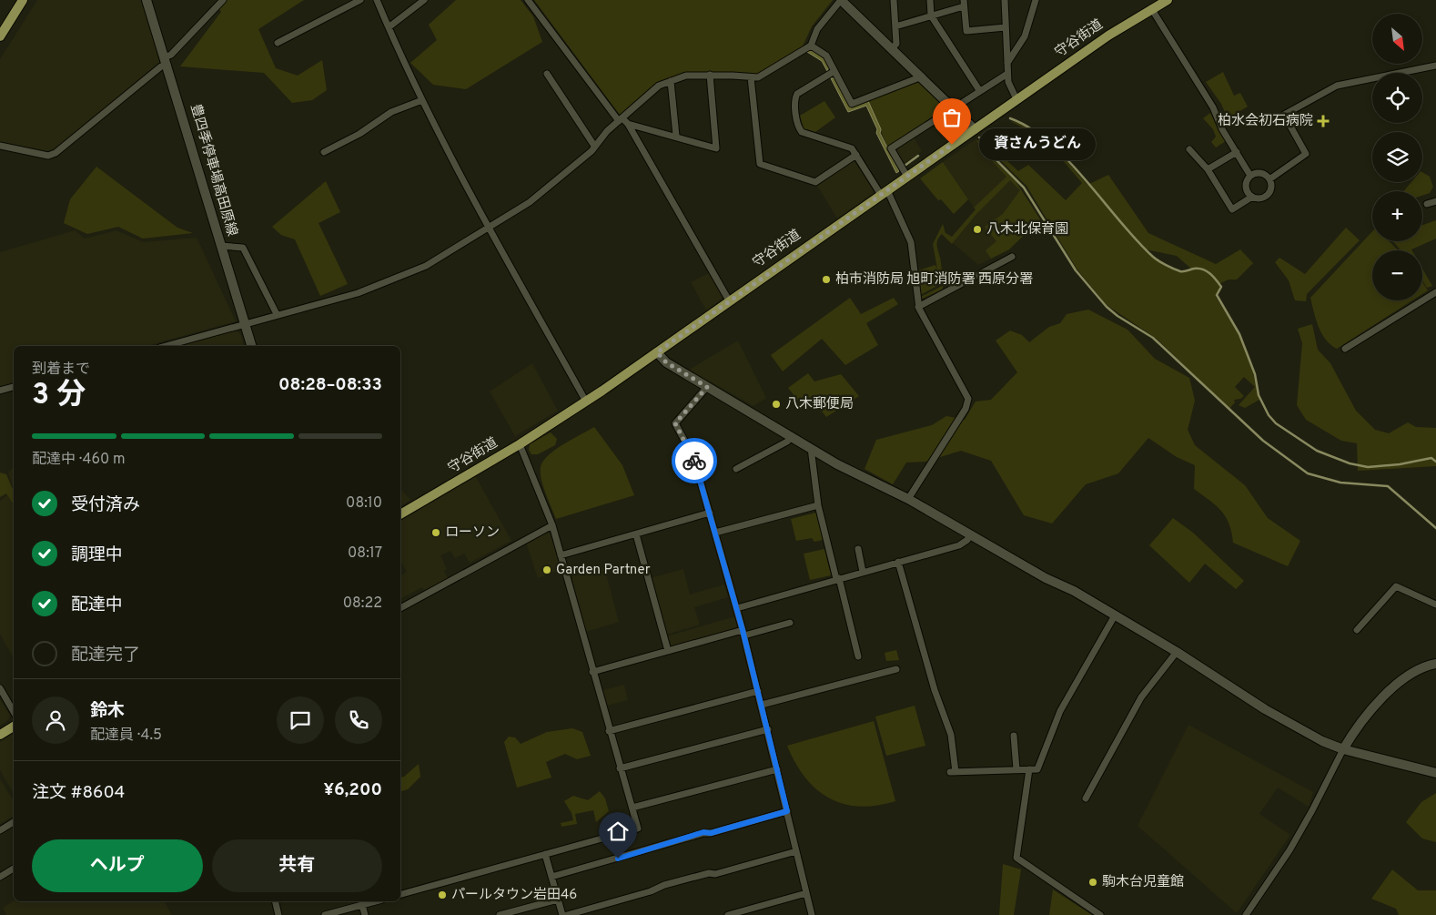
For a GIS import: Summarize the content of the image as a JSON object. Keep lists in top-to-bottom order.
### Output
{
  "streets": {
    "main road": ["守谷街道"],
    "street": ["豊四季停車場高田原線"]
  },
  "places": {
    "health": ["柏水会初石病院"],
    "other": [
      "資さんうどん",
      "八木北保育園",
      "柏市消防局 旭町消防署 西原分署",
      "八木郵便局",
      "ローソン",
      "Garden Partner",
      "駒木台児童館",
      "パールタウン岩田46"
    ]
  },
  "north": "bottom right",
  "page": {
    "map_buttons": ["+", "−"],
    "bubble": "資さんうどん",
    "heading": ["3 分", "到着まで", "08:28–08:33"],
    "panel": [
      "鈴木",
      "配達員 · 4.5",
      "注文 #8604",
      "¥6,200"
    ],
    "bar": "配達中 · 460 m",
    "list": [
      ["受付済み", "08:10"],
      ["調理中", "08:17"],
      ["配達中", "08:22"],
      "配達完了"
    ],
    "buttons": ["ヘルプ", "共有"]
  }
}
